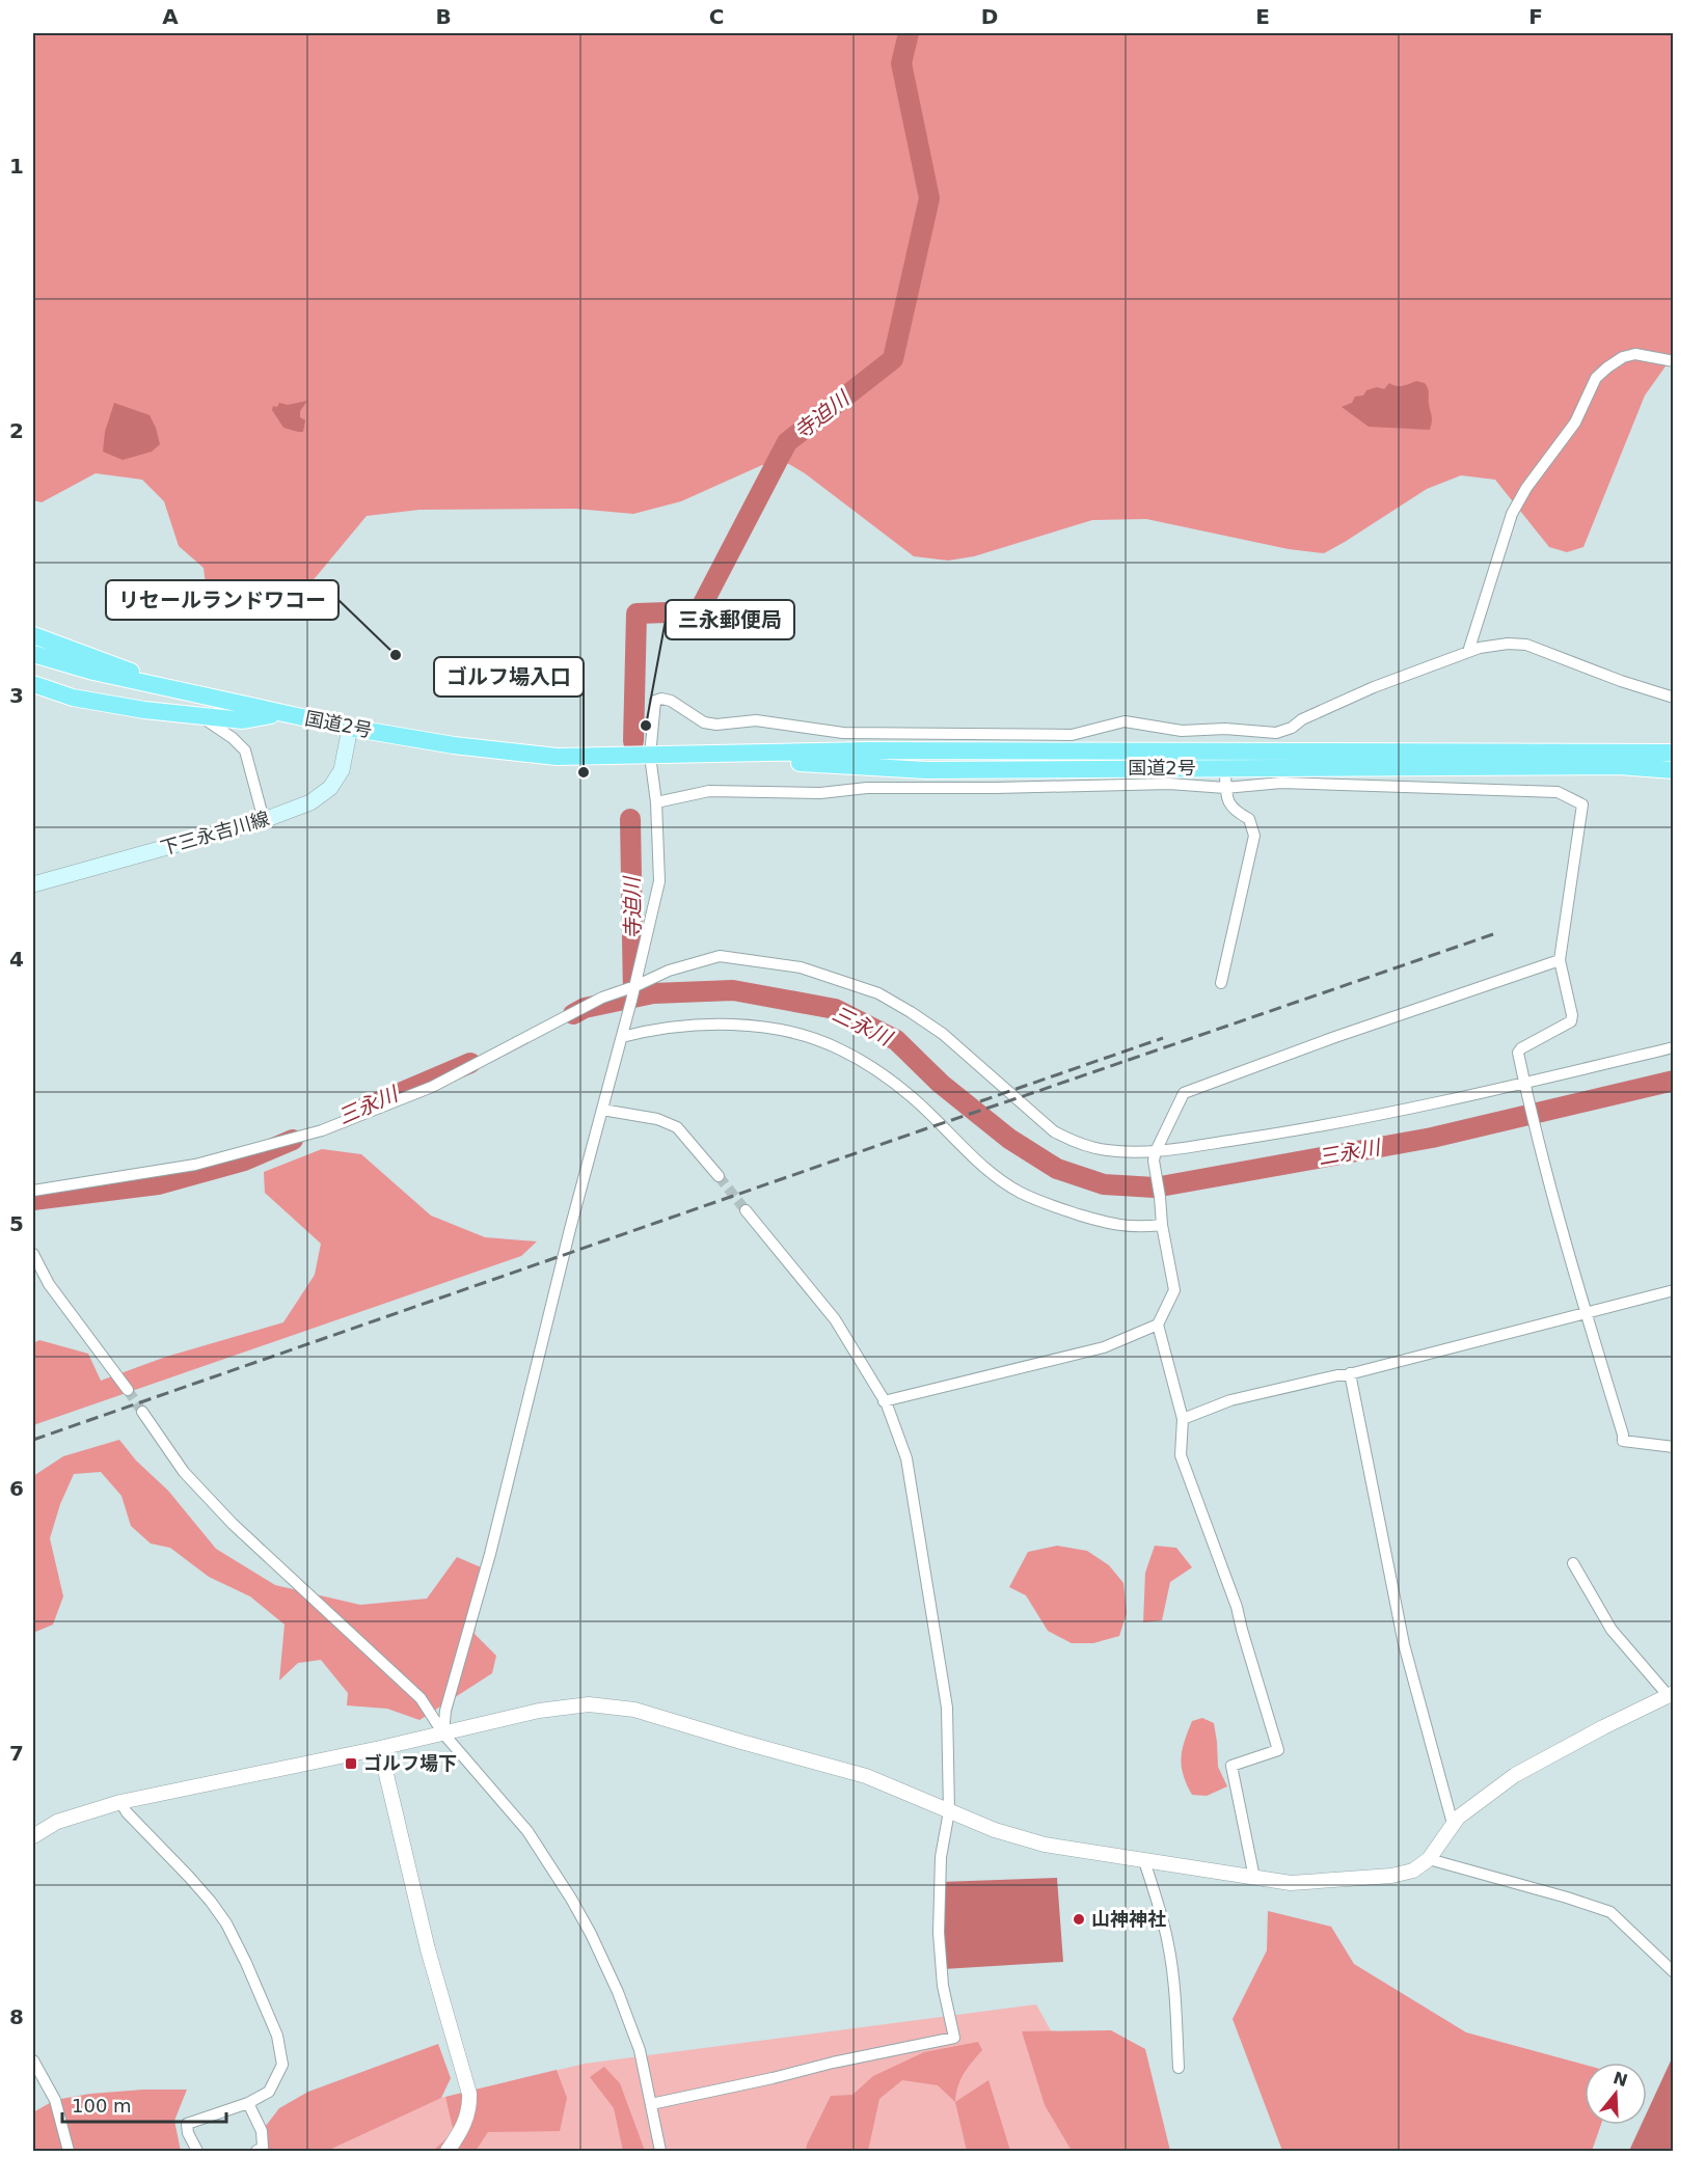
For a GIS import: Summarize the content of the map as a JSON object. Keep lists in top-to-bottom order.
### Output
{
  "streets": {
    "highway": ["国道2号"],
    "main road": ["下三永吉川線"]
  },
  "crossings": [
    ["国道2号", "下三永吉川線"]
  ],
  "water": ["寺迫川", "三永川"],
  "places": {
    "other": [
      "リセールランドワコー",
      "三永郵便局",
      "ゴルフ場入口",
      "山神神社"
    ],
    "transit": ["ゴルフ場下"]
  },
  "scale_bar": "100 m",
  "north": "top",
  "grid": {
    "columns": [
      "A",
      "B",
      "C",
      "D",
      "E",
      "F"
    ],
    "rows": [
      "1",
      "2",
      "3",
      "4",
      "5",
      "6",
      "7",
      "8"
    ]
  }
}
